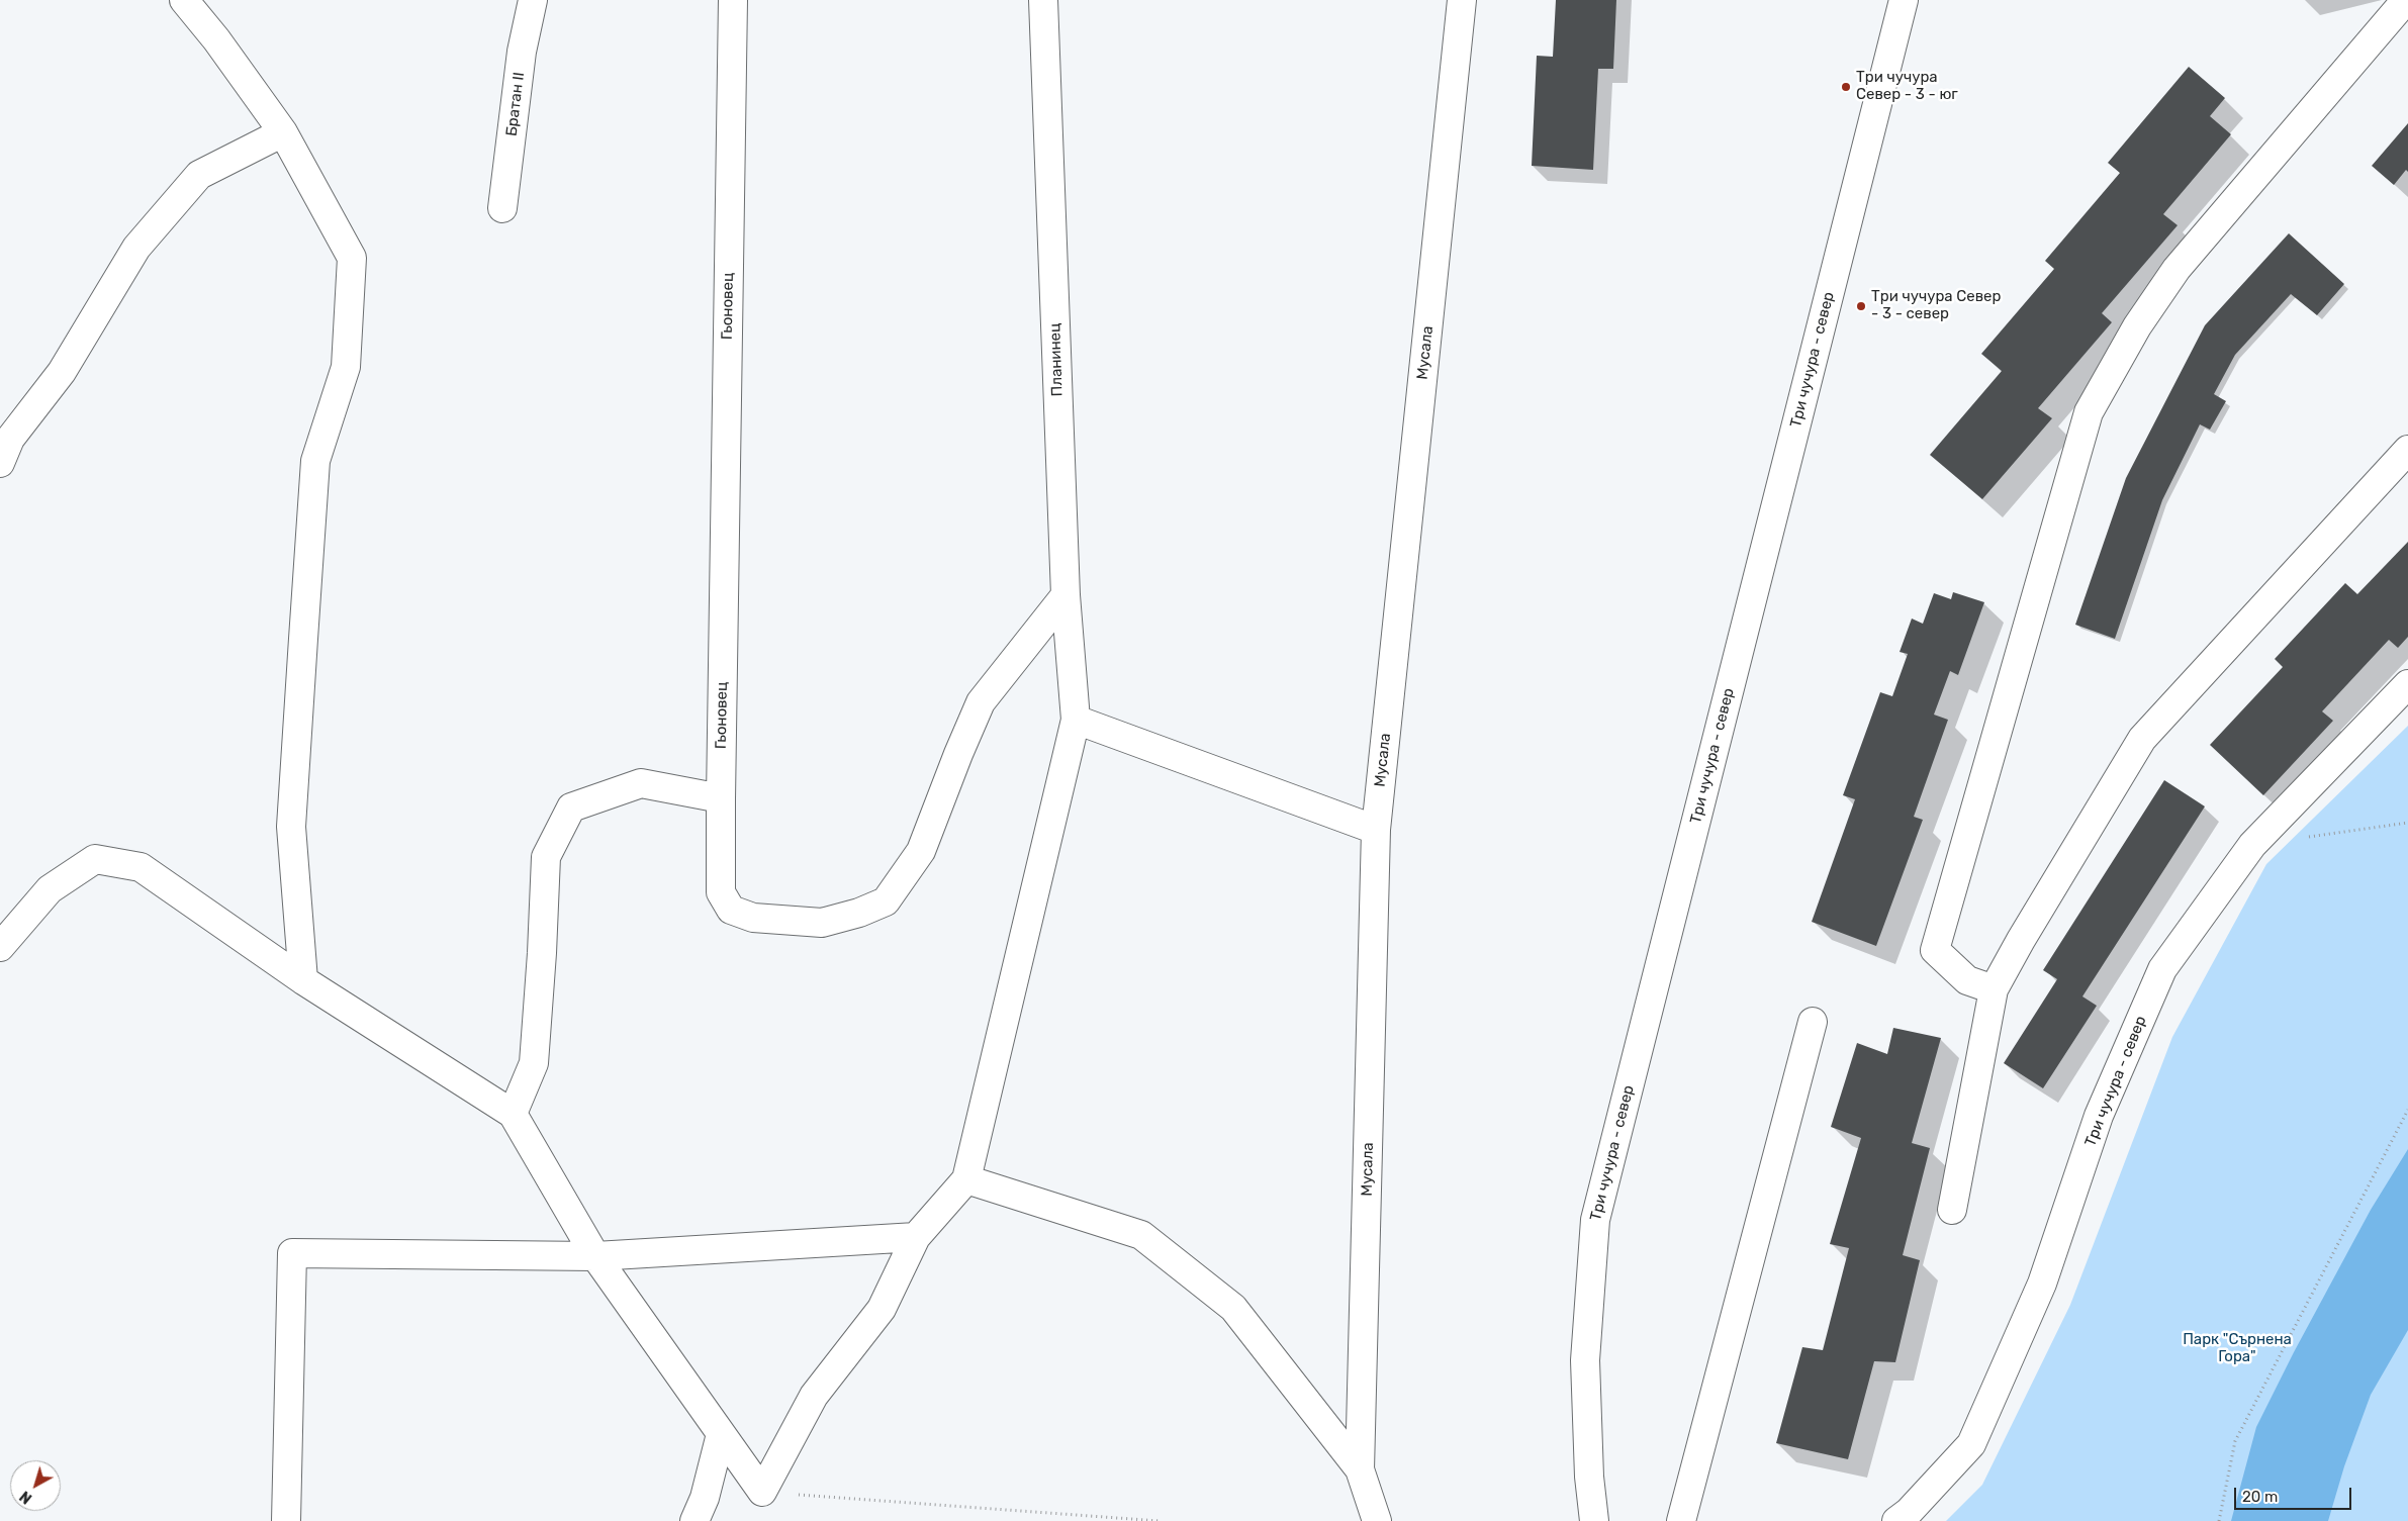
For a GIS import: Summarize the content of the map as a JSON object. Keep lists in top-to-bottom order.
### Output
{
  "streets": {
    "street": [
      "Братан ІІ",
      "Гьоновец",
      "Мусала",
      "Планинец",
      "Три чучура - север"
    ]
  },
  "crossings": [
    ["Гьоновец", "Планинец"]
  ],
  "parks": ["Парк \"Сърнена Гора\""],
  "places": ["Три чучура Север - 3 - юг", "Три чучура Север - 3 - север"],
  "scale_bar": "20 m",
  "north": "bottom left"
}
